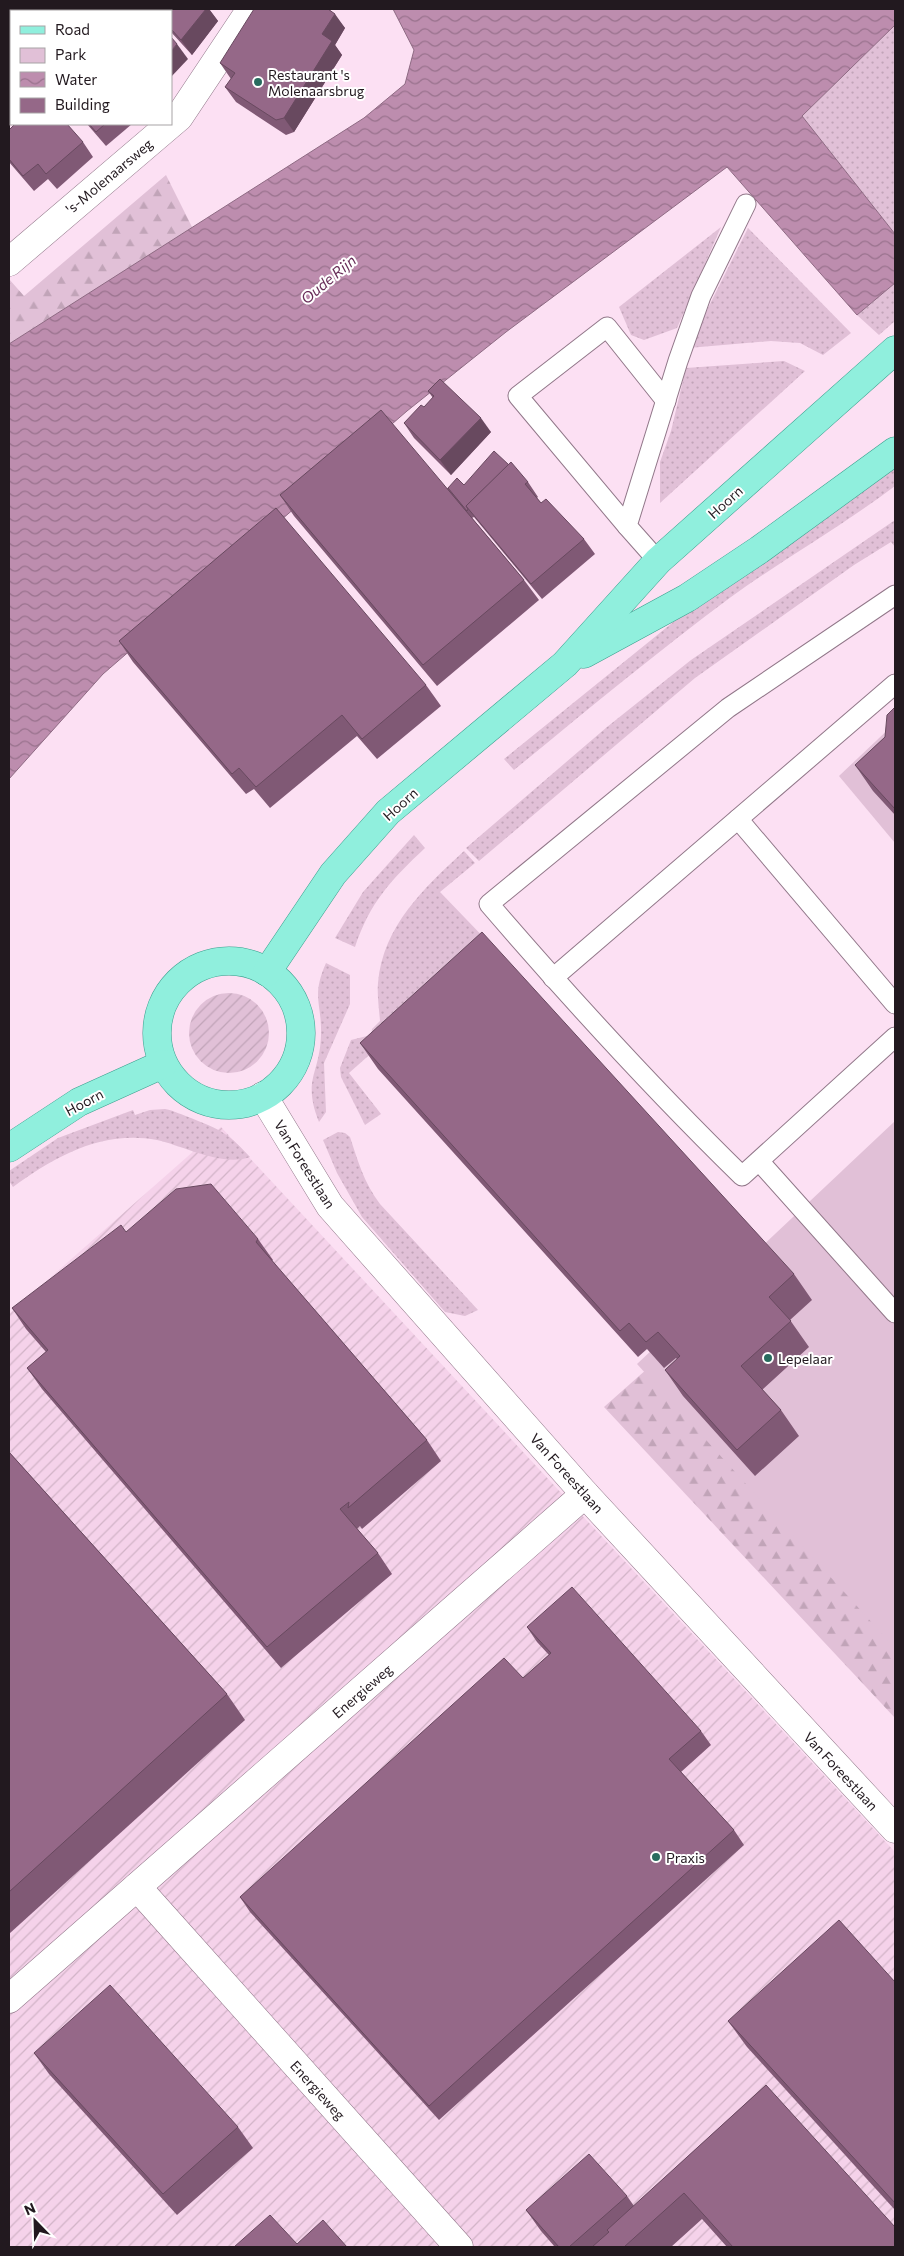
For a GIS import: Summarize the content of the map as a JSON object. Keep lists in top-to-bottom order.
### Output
{
  "streets": {
    "main road": ["Hoorn"],
    "street": ["'s-Molenaarsweg", "Van Foreestlaan", "Energieweg"]
  },
  "crossings": [
    ["Hoorn", "Van Foreestlaan"],
    ["Van Foreestlaan", "Energieweg"]
  ],
  "water": ["Oude Rijn"],
  "places": ["Restaurant 's Molenaarsbrug", "Lepelaar", "Praxis"],
  "legend": [
    "Road",
    "Park",
    "Water",
    "Building"
  ],
  "north": "top left"
}
